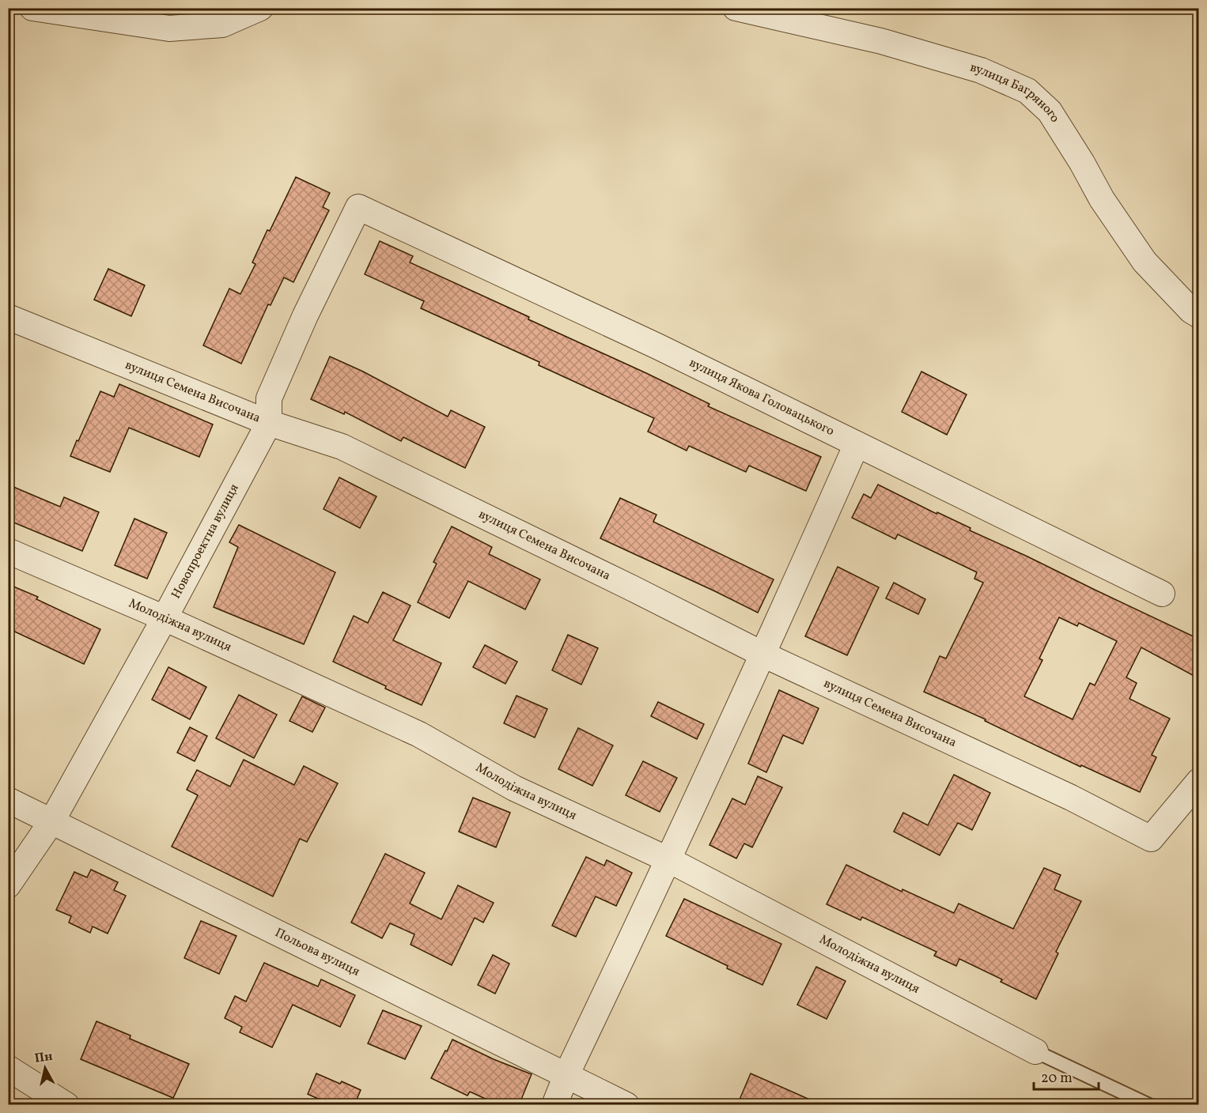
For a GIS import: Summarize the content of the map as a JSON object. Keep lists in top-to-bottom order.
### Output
{
  "streets": {
    "street": [
      "вулиця Багряного",
      "вулиця Семена Височана",
      "вулиця Якова Головацького",
      "Новопроектна вулиця",
      "Молодіжна вулиця",
      "Польова вулиця"
    ]
  },
  "crossings": [
    ["вулиця Семена Височана", "Новопроектна вулиця"],
    ["вулиця Якова Головацького", "Новопроектна вулиця"],
    ["Новопроектна вулиця", "Молодіжна вулиця"],
    ["Новопроектна вулиця", "Польова вулиця"]
  ],
  "scale_bar": "20 m",
  "north": "top"
}
